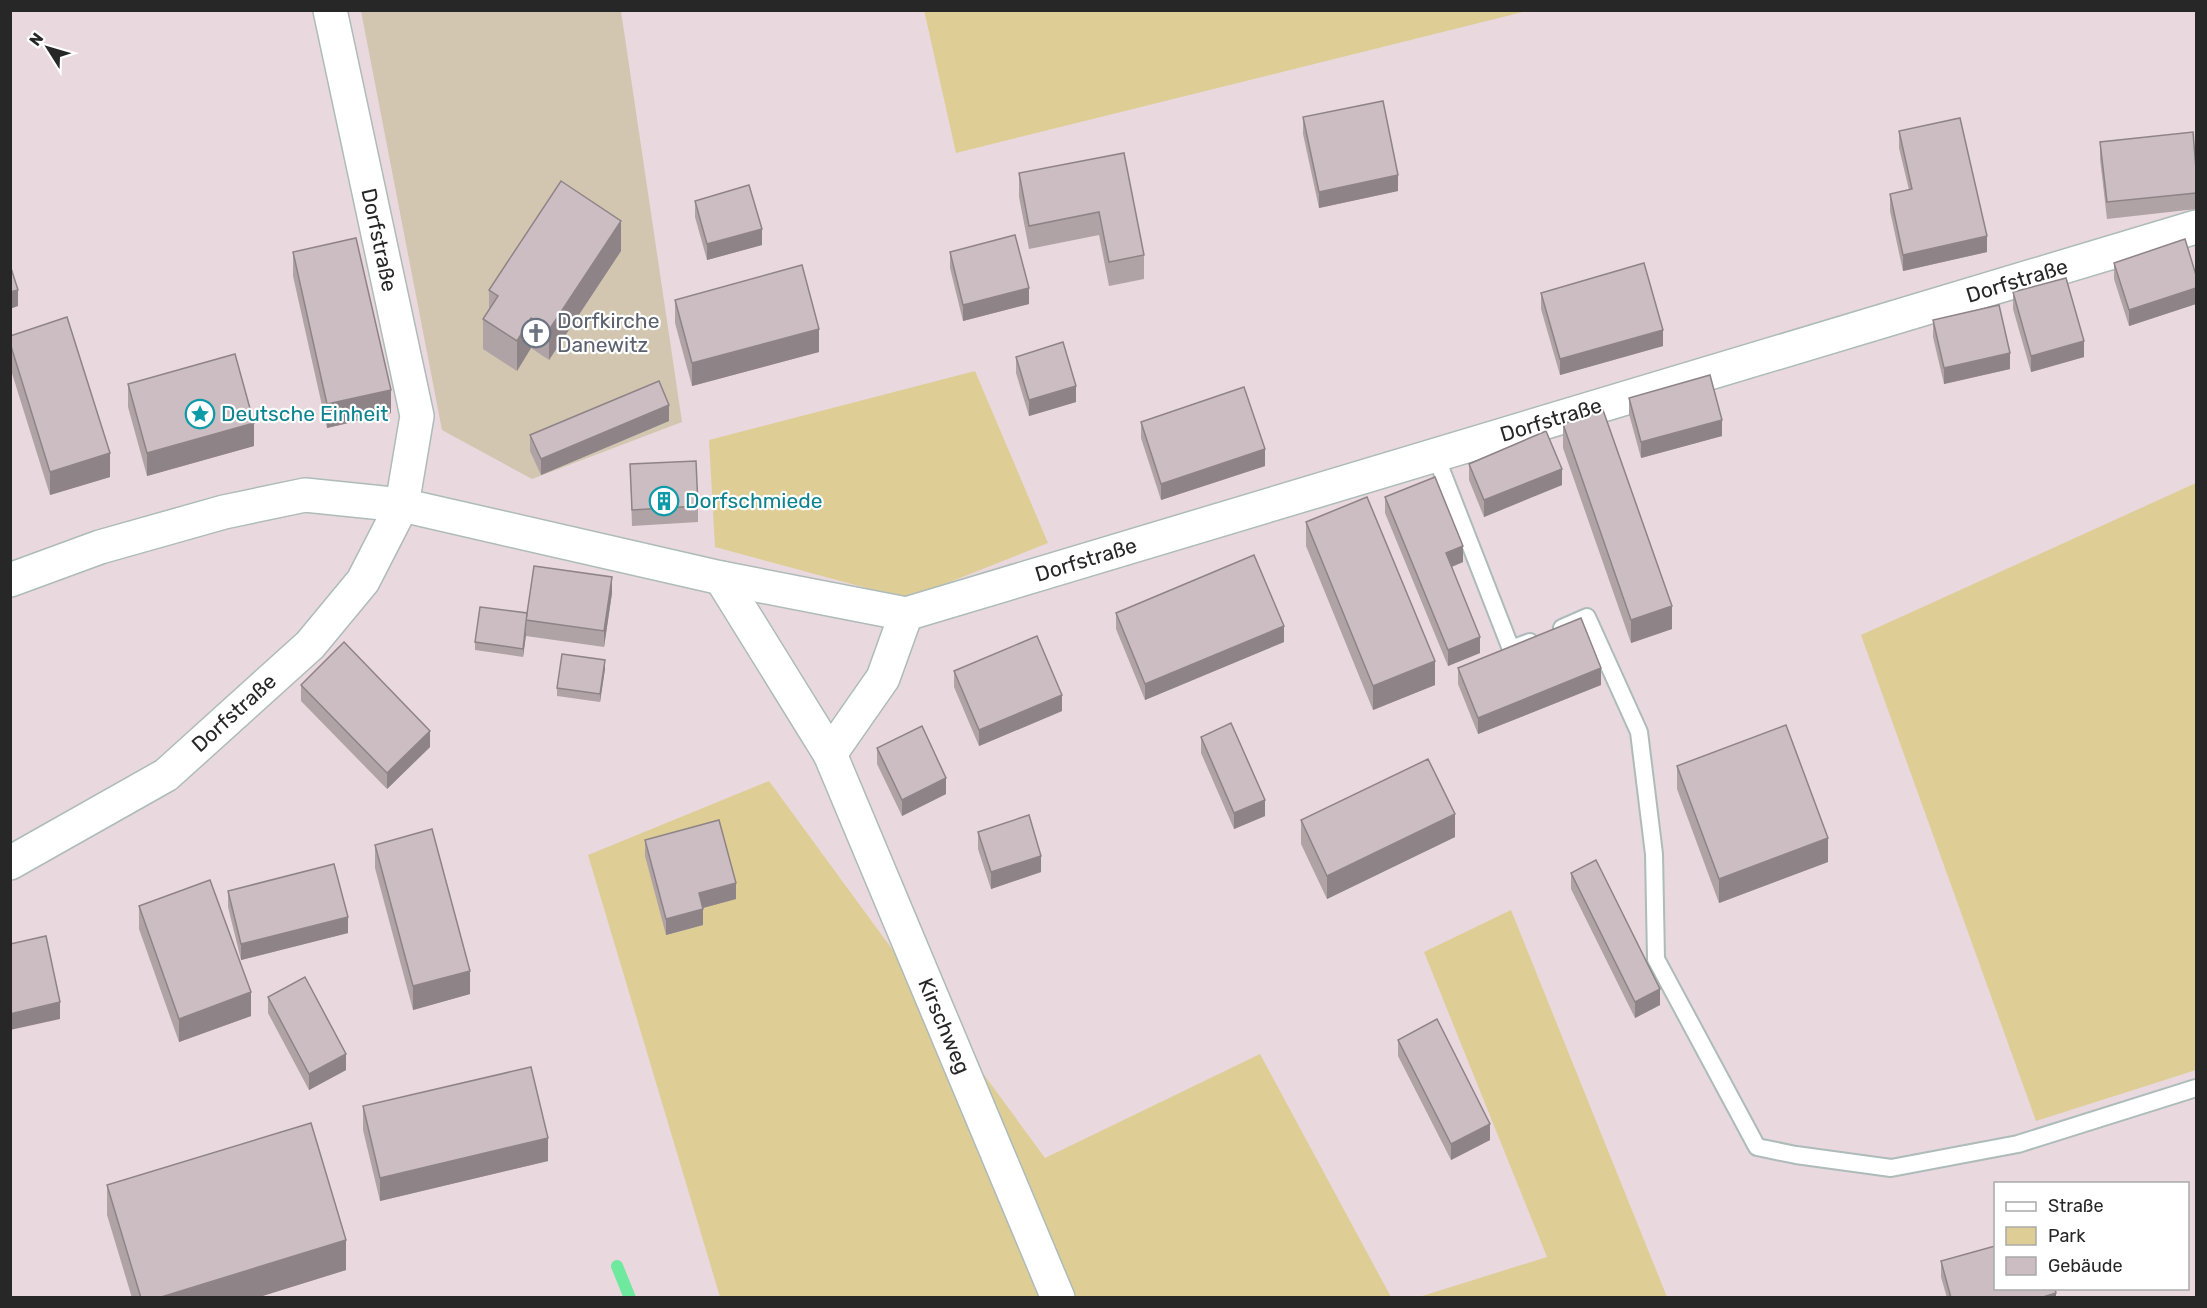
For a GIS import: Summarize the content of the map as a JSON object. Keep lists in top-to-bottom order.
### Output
{
  "streets": {
    "street": ["Dorfstraße", "Kirschweg"]
  },
  "places": {
    "church": ["Dorfkirche Danewitz"],
    "place": ["Deutsche Einheit"],
    "building": ["Dorfschmiede"]
  },
  "legend": ["Straße", "Park", "Gebäude"],
  "north": "top left"
}
